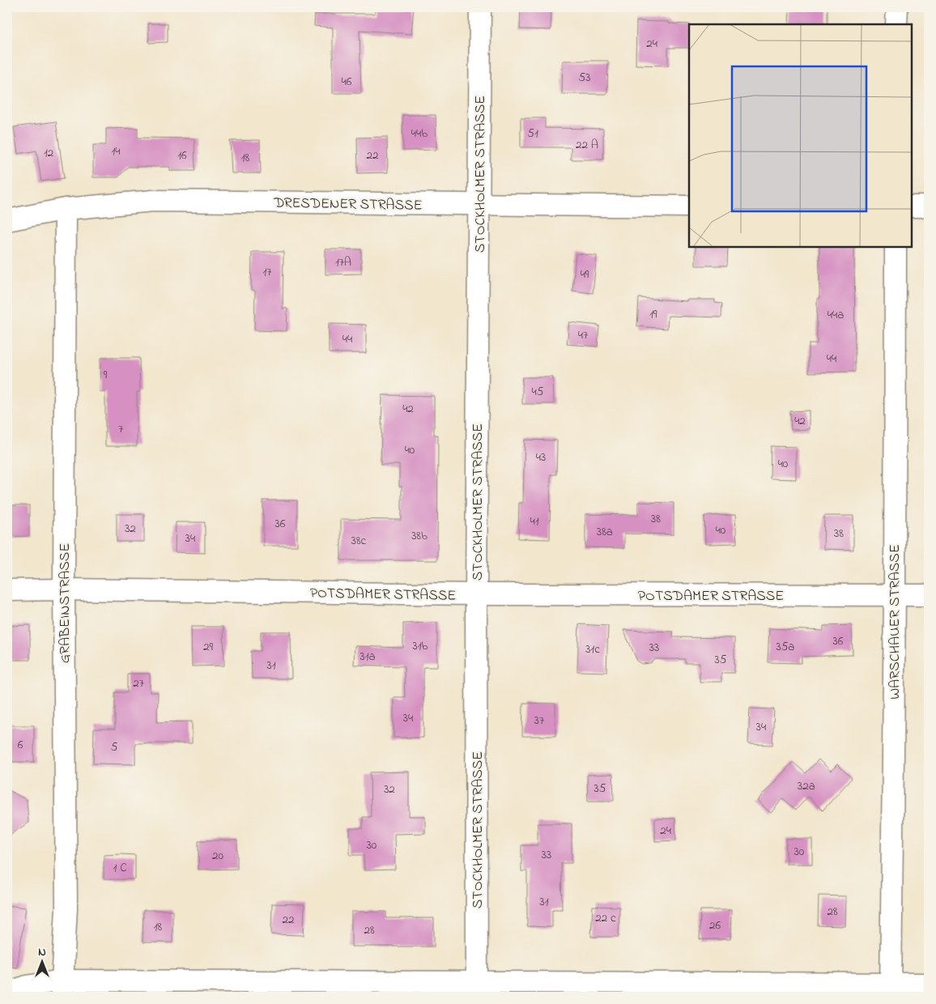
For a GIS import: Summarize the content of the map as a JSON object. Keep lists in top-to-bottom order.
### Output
{
  "streets": {
    "street": [
      "STOCKHOLMER STRASSE",
      "DRESDENER STRASSE",
      "POTSDAMER STRASSE",
      "GRABEINSTRASSE",
      "WARSCHAUER STRASSE"
    ]
  },
  "crossings": [
    ["STOCKHOLMER STRASSE", "DRESDENER STRASSE"],
    ["STOCKHOLMER STRASSE", "POTSDAMER STRASSE"],
    ["DRESDENER STRASSE", "GRABEINSTRASSE"],
    ["POTSDAMER STRASSE", "GRABEINSTRASSE"],
    ["POTSDAMER STRASSE", "WARSCHAUER STRASSE"]
  ],
  "house_numbers": [
    "24",
    "53",
    "46",
    "44b",
    "51",
    "22 A",
    "14",
    "12",
    "16",
    "22",
    "18",
    "17A",
    "17",
    "49",
    "19",
    "44a",
    "47",
    "44",
    "44",
    "9",
    "45",
    "42",
    "42",
    "7",
    "40",
    "43",
    "40",
    "38",
    "41",
    "36",
    "32",
    "40",
    "38a",
    "38",
    "38b",
    "34",
    "38c",
    "36",
    "31b",
    "29",
    "35a",
    "33",
    "31c",
    "31a",
    "35",
    "31",
    "27",
    "34",
    "37",
    "34",
    "6",
    "5",
    "32a",
    "35",
    "32",
    "24",
    "30",
    "30",
    "33",
    "20",
    "1 C",
    "31",
    "28",
    "22 c",
    "22",
    "26",
    "18",
    "28"
  ],
  "north": "top"
}
